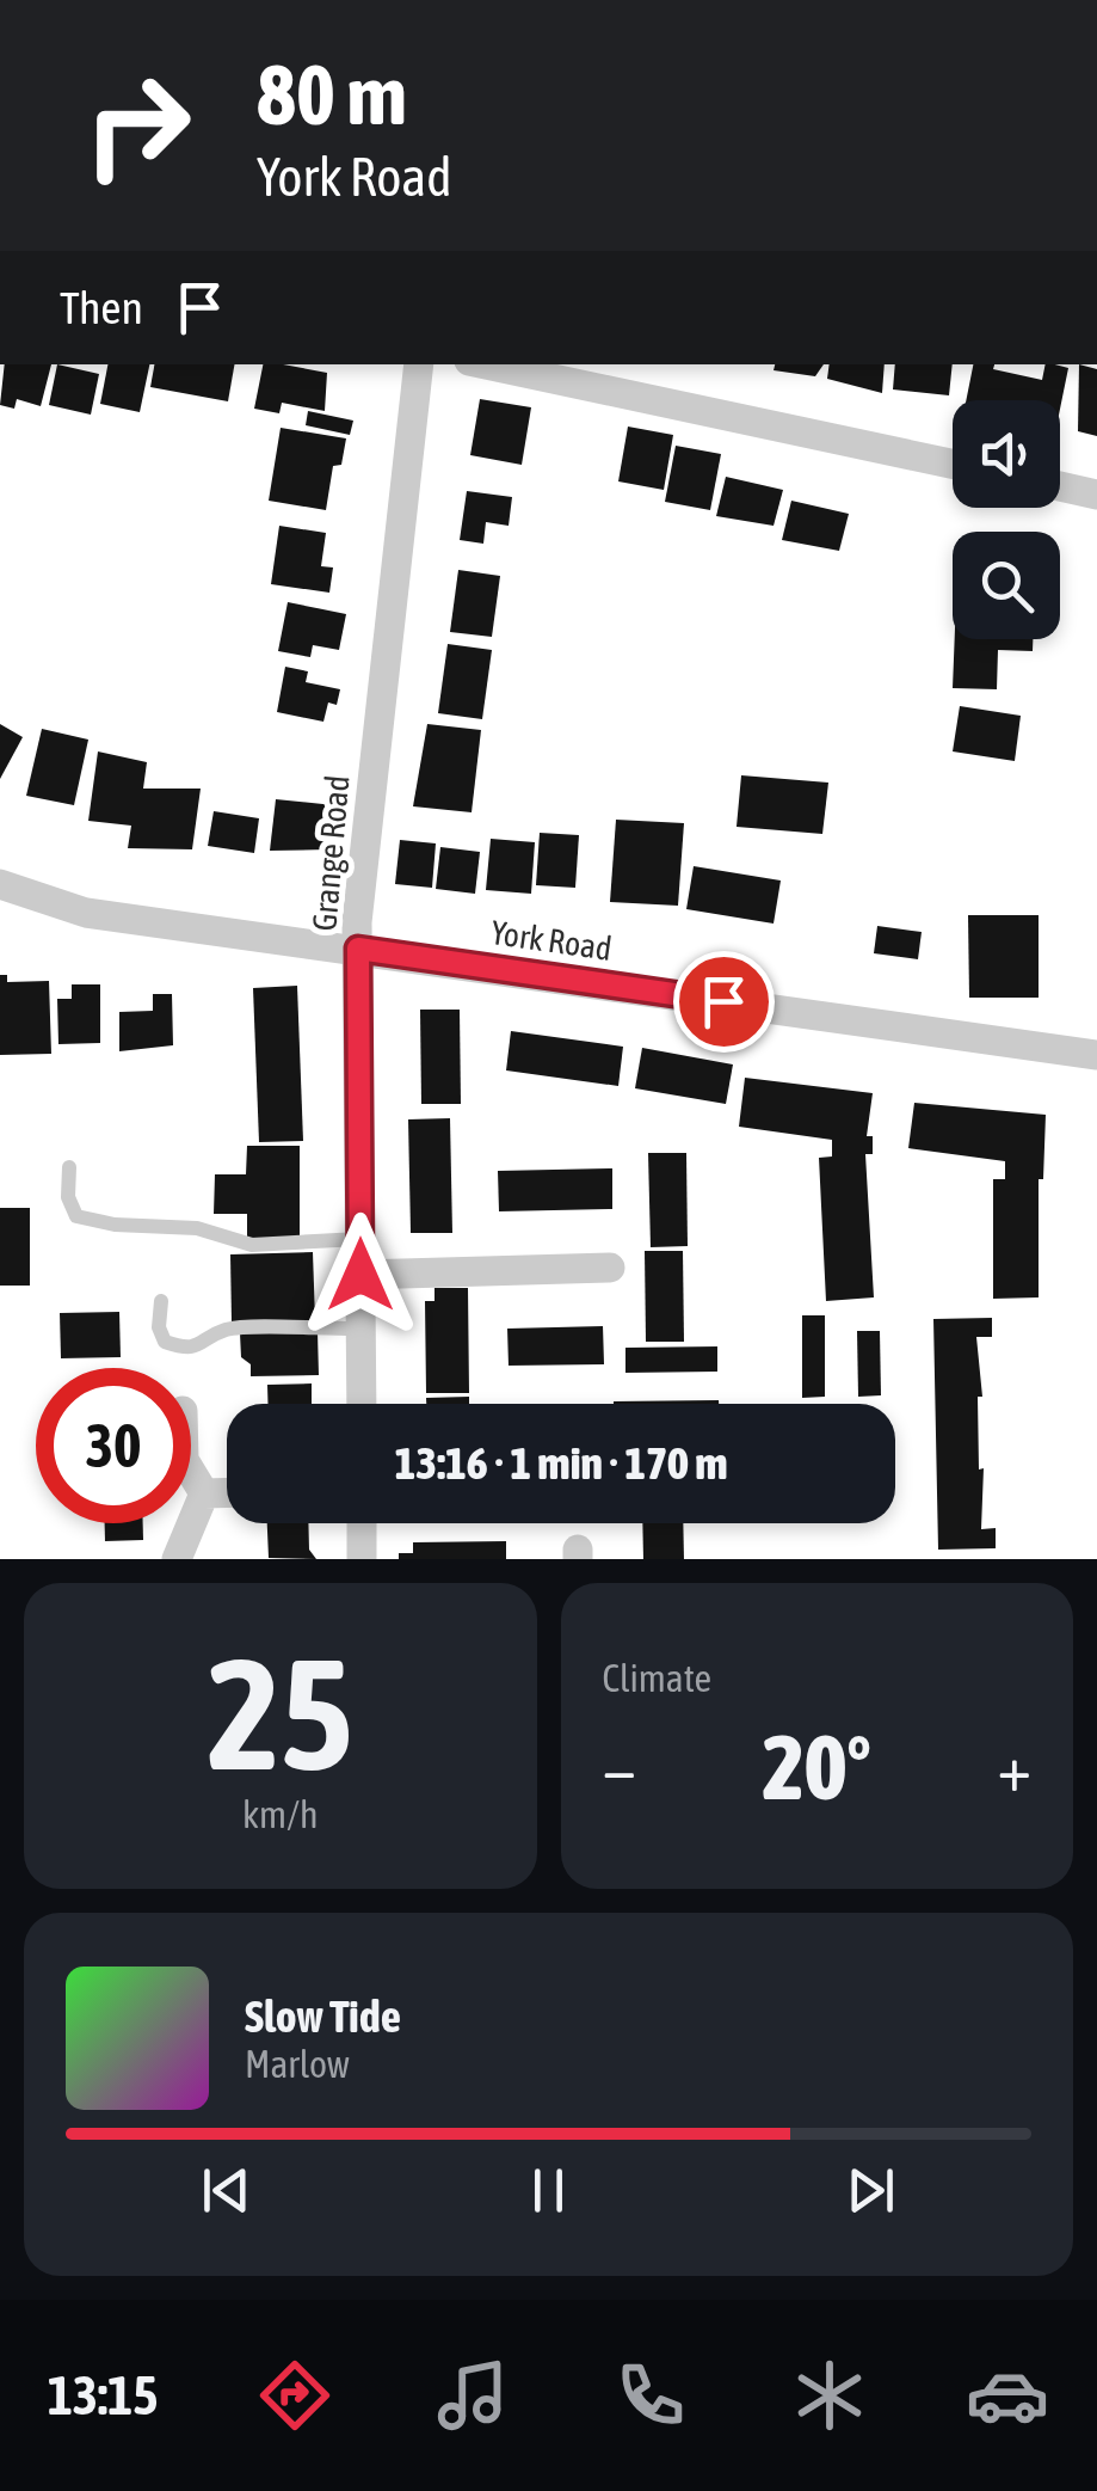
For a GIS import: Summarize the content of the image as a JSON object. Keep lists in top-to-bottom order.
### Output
{
  "streets": {
    "street": ["Grange Road", "York Road"]
  },
  "crossings": [
    ["Grange Road", "York Road"]
  ],
  "page": {
    "turn": ["80 m", "York Road"],
    "then": "Then",
    "limit": "30",
    "trip": "13:16 · 1 min · 170 m",
    "tile": [
      ["25", "km/h"],
      "Climate"
    ],
    "heat": ["−", "20°", "+"],
    "song": ["Slow Tide", "Marlow"],
    "tabs": "13:15"
  }
}
